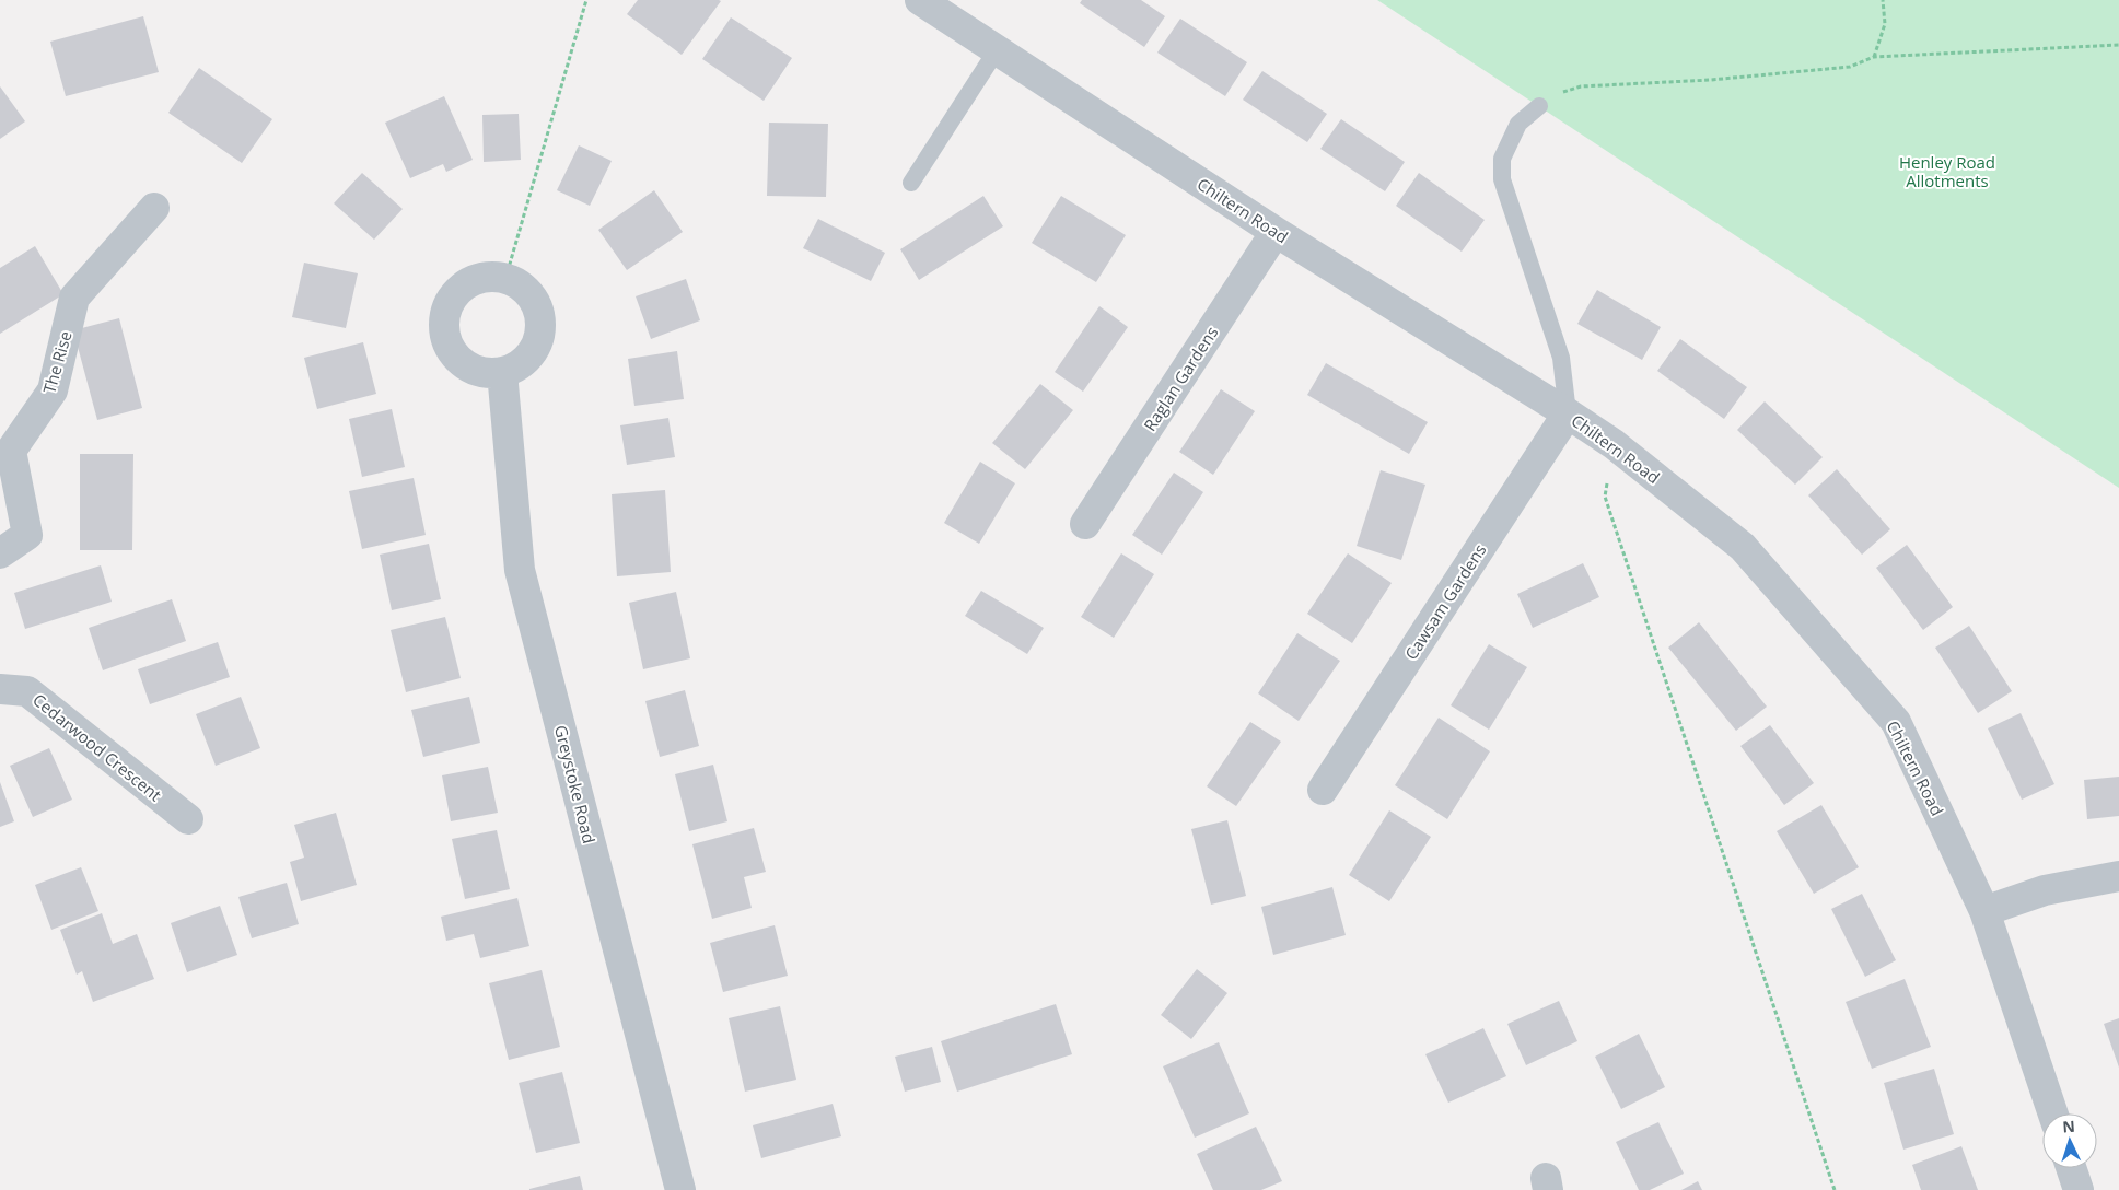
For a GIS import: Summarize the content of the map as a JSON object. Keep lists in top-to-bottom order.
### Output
{
  "streets": {
    "street": [
      "Chiltern Road",
      "The Rise",
      "Raglan Gardens",
      "Cawsam Gardens",
      "Cedarwood Crescent",
      "Greystoke Road"
    ]
  },
  "crossings": [
    ["Chiltern Road", "Raglan Gardens"],
    ["Chiltern Road", "Cawsam Gardens"]
  ],
  "parks": ["Henley Road Allotments"],
  "north": "top"
}
